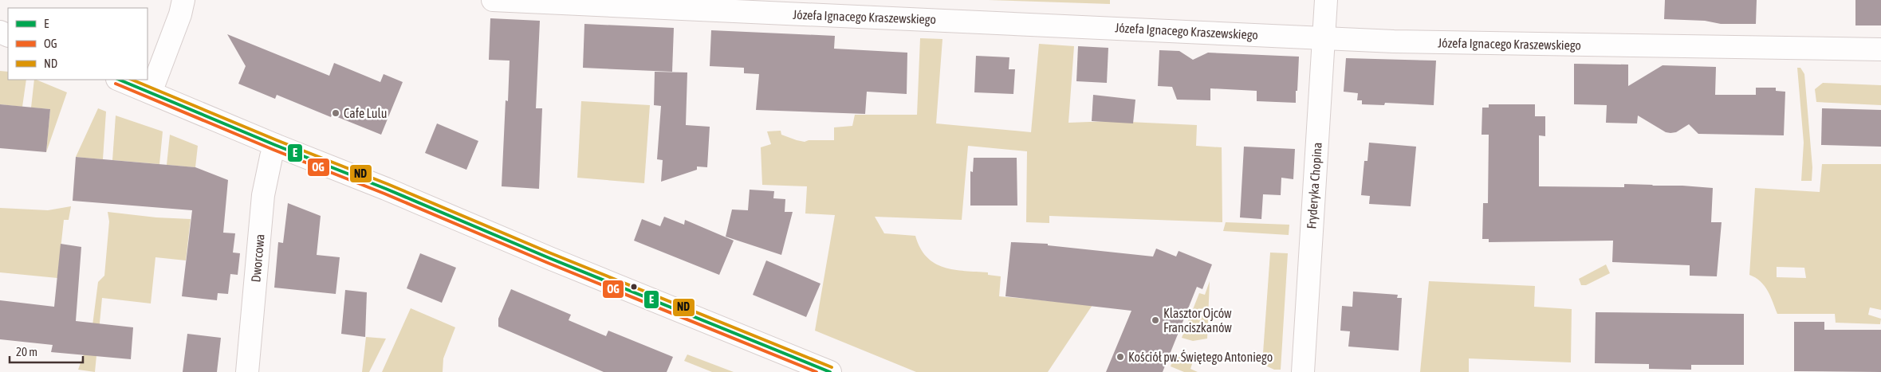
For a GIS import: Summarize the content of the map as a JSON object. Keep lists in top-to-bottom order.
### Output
{
  "streets": {
    "street": ["Józefa Ignacego Kraszewskiego", "Fryderyka Chopina", "Dworcowa"]
  },
  "crossings": [
    ["Józefa Ignacego Kraszewskiego", "Fryderyka Chopina"]
  ],
  "places": ["Cafe Lulu", "Klasztor Ojców Franciszkanów", "Kościół pw. Świętego Antoniego"],
  "lines": ["transit line E", "transit line ND", "transit line OG"],
  "legend": ["E", "OG", "ND"],
  "scale_bar": "20 m"
}
